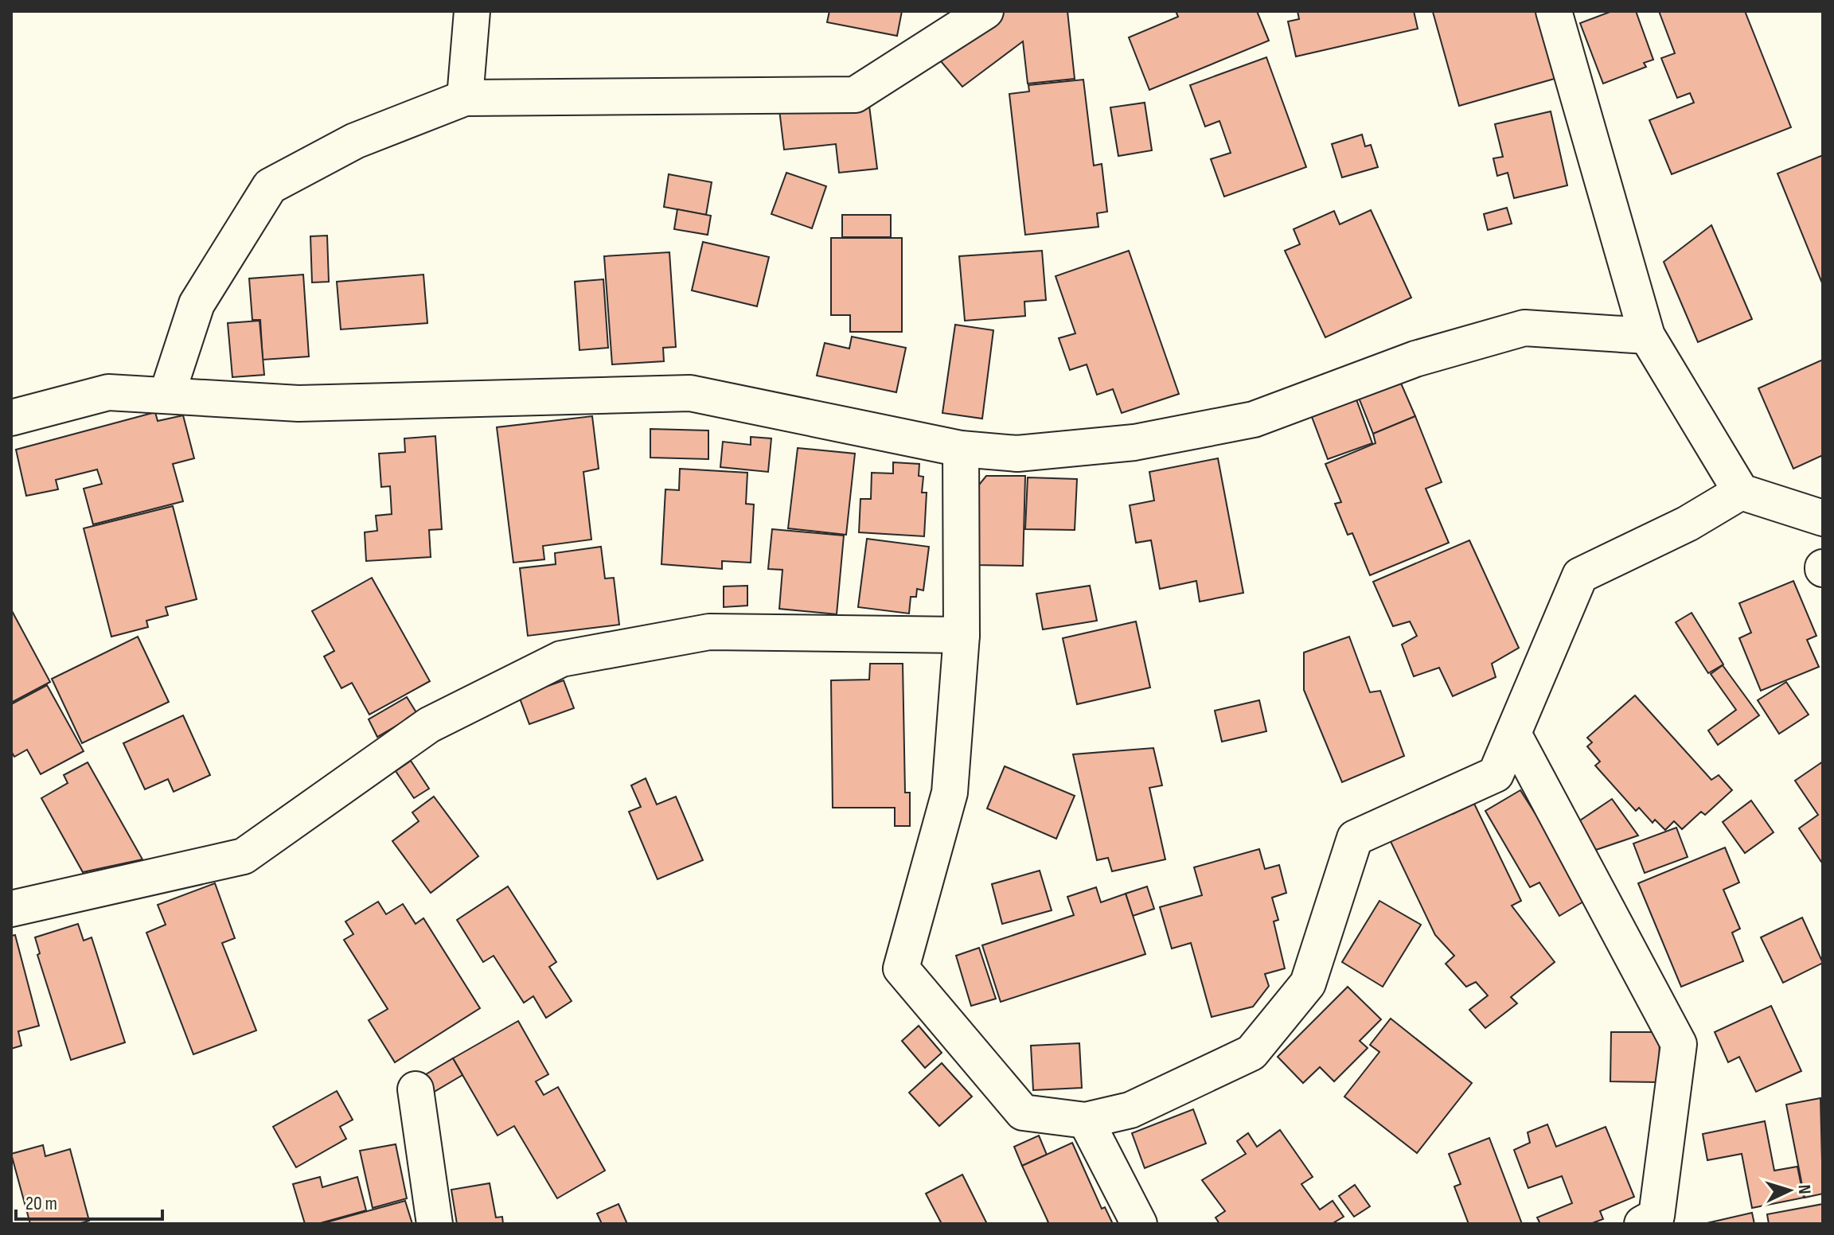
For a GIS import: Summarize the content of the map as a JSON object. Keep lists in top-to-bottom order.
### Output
{
  "scale_bar": "20 m",
  "north": "right"
}
